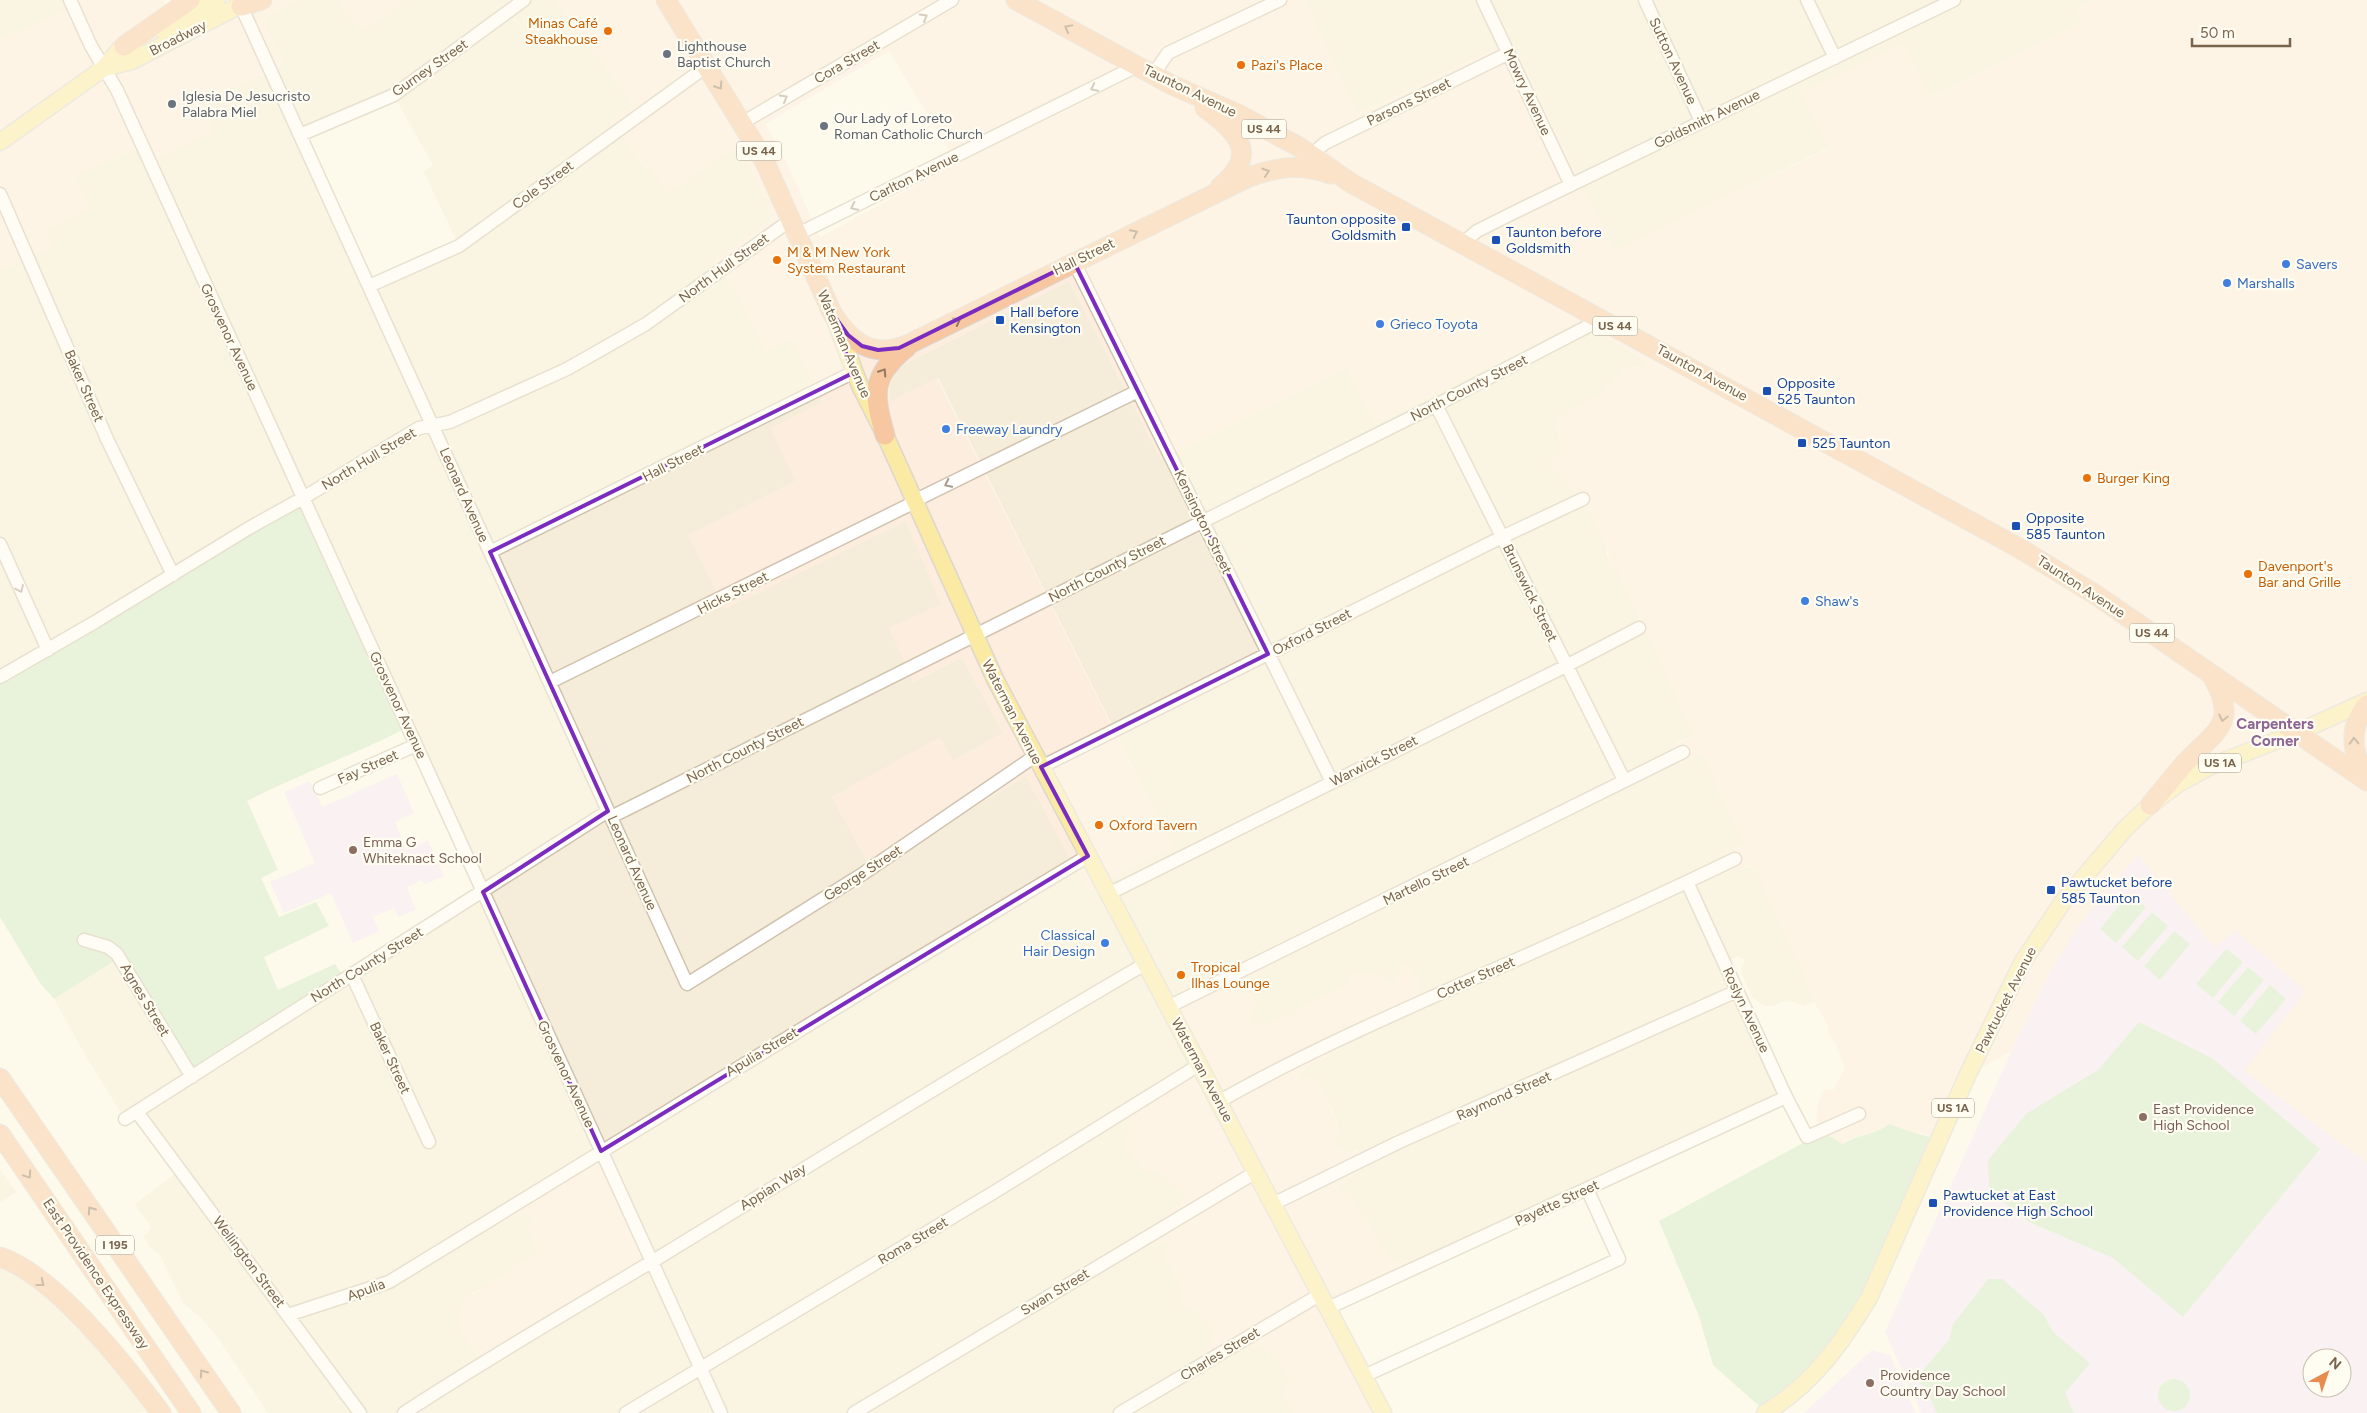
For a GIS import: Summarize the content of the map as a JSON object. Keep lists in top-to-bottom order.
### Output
{
  "streets": {
    "highway": [
      "Taunton Avenue",
      "US 44",
      "Hall Street",
      "Waterman Avenue",
      "I 195",
      "East Providence Expressway"
    ],
    "main road": ["Broadway", "US 1A", "Pawtucket Avenue"],
    "street": [
      "Sutton Avenue",
      "Cora Street",
      "Gurney Street",
      "Mowry Avenue",
      "Parsons Street",
      "Goldsmith Avenue",
      "Carlton Avenue",
      "Cole Street",
      "North Hull Street",
      "Grosvenor Avenue",
      "Baker Street",
      "North County Street",
      "Leonard Avenue",
      "Kensington Street",
      "Hicks Street",
      "Brunswick Street",
      "Oxford Street",
      "Warwick Street",
      "Fay Street",
      "George Street",
      "Martello Street",
      "Cotter Street",
      "Agnes Street",
      "Roslyn Avenue",
      "Apulia Street",
      "Raymond Street",
      "Appian Way",
      "Payette Street",
      "Roma Street",
      "Wellington Street",
      "Apulia",
      "Swan Street",
      "Charles Street"
    ]
  },
  "crossings": [
    ["Broadway", "Grosvenor Avenue"],
    ["Broadway", "Leonard Avenue"],
    ["Sutton Avenue", "Goldsmith Avenue"],
    ["Cora Street", "Waterman Avenue"],
    ["Gurney Street", "Leonard Avenue"],
    ["Taunton Avenue", "Parsons Street"],
    ["Taunton Avenue", "Goldsmith Avenue"],
    ["Taunton Avenue", "Carlton Avenue"],
    ["Taunton Avenue", "Hall Street"],
    ["Taunton Avenue", "North County Street"],
    ["Taunton Avenue", "Pawtucket Avenue"],
    ["Mowry Avenue", "Parsons Street"],
    ["Mowry Avenue", "Goldsmith Avenue"],
    ["Carlton Avenue", "North Hull Street"],
    ["Carlton Avenue", "Waterman Avenue"],
    ["Cole Street", "Waterman Avenue"],
    ["Cole Street", "Leonard Avenue"],
    ["Hall Street", "Waterman Avenue"],
    ["Hall Street", "Leonard Avenue"],
    ["Hall Street", "Kensington Street"],
    ["North Hull Street", "Grosvenor Avenue"],
    ["North Hull Street", "Waterman Avenue"],
    ["North Hull Street", "Baker Street"],
    ["North Hull Street", "Leonard Avenue"],
    ["Grosvenor Avenue", "North County Street"],
    ["Grosvenor Avenue", "Fay Street"],
    ["Grosvenor Avenue", "Apulia Street"],
    ["Grosvenor Avenue", "Appian Way"],
    ["Grosvenor Avenue", "Roma Street"],
    ["Waterman Avenue", "North County Street"],
    ["Waterman Avenue", "Hicks Street"],
    ["Waterman Avenue", "Oxford Street"],
    ["Waterman Avenue", "Warwick Street"],
    ["Waterman Avenue", "George Street"],
    ["Waterman Avenue", "Martello Street"],
    ["Waterman Avenue", "Cotter Street"],
    ["Waterman Avenue", "Apulia Street"],
    ["Waterman Avenue", "Raymond Street"],
    ["Waterman Avenue", "Appian Way"],
    ["Waterman Avenue", "Payette Street"],
    ["Waterman Avenue", "Roma Street"],
    ["Waterman Avenue", "Swan Street"],
    ["Waterman Avenue", "Charles Street"],
    ["Baker Street", "North County Street"],
    ["North County Street", "Leonard Avenue"],
    ["North County Street", "Kensington Street"],
    ["North County Street", "Brunswick Street"],
    ["North County Street", "Agnes Street"],
    ["North County Street", "Wellington Street"],
    ["Leonard Avenue", "Hicks Street"],
    ["Leonard Avenue", "George Street"],
    ["Kensington Street", "Hicks Street"],
    ["Kensington Street", "Oxford Street"],
    ["Kensington Street", "Warwick Street"],
    ["Brunswick Street", "Oxford Street"],
    ["Brunswick Street", "Warwick Street"],
    ["Brunswick Street", "Martello Street"],
    ["Oxford Street", "George Street"],
    ["Cotter Street", "Roslyn Avenue"],
    ["Roslyn Avenue", "Raymond Street"],
    ["Roslyn Avenue", "Payette Street"],
    ["Apulia Street", "Apulia"],
    ["Payette Street", "Charles Street"],
    ["Wellington Street", "Apulia"]
  ],
  "one_way": [
    "Cora Street",
    "Carlton Avenue",
    "Hall Street",
    "Hicks Street"
  ],
  "districts": ["Carpenters Corner"],
  "places": {
    "other": [
      "Minas Café Steakhouse",
      "Lighthouse Baptist Church",
      "Pazi's Place",
      "Iglesia De Jesucristo Palabra Miel",
      "Our Lady of Loreto Roman Catholic Church",
      "M & M New York System Restaurant",
      "Savers",
      "Marshalls",
      "Grieco Toyota",
      "Freeway Laundry",
      "Burger King",
      "Davenport's Bar and Grille",
      "Shaw's",
      "Oxford Tavern",
      "Emma G Whiteknact School",
      "Classical Hair Design",
      "Tropical Ilhas Lounge",
      "East Providence High School",
      "Providence Country Day School"
    ],
    "transit": [
      "Taunton opposite Goldsmith",
      "Taunton before Goldsmith",
      "Hall before Kensington",
      "Opposite 525 Taunton",
      "525 Taunton",
      "Opposite 585 Taunton",
      "Pawtucket before 585 Taunton",
      "Pawtucket at East Providence High School"
    ]
  },
  "scale_bar": "50 m",
  "north": "top right"
}
